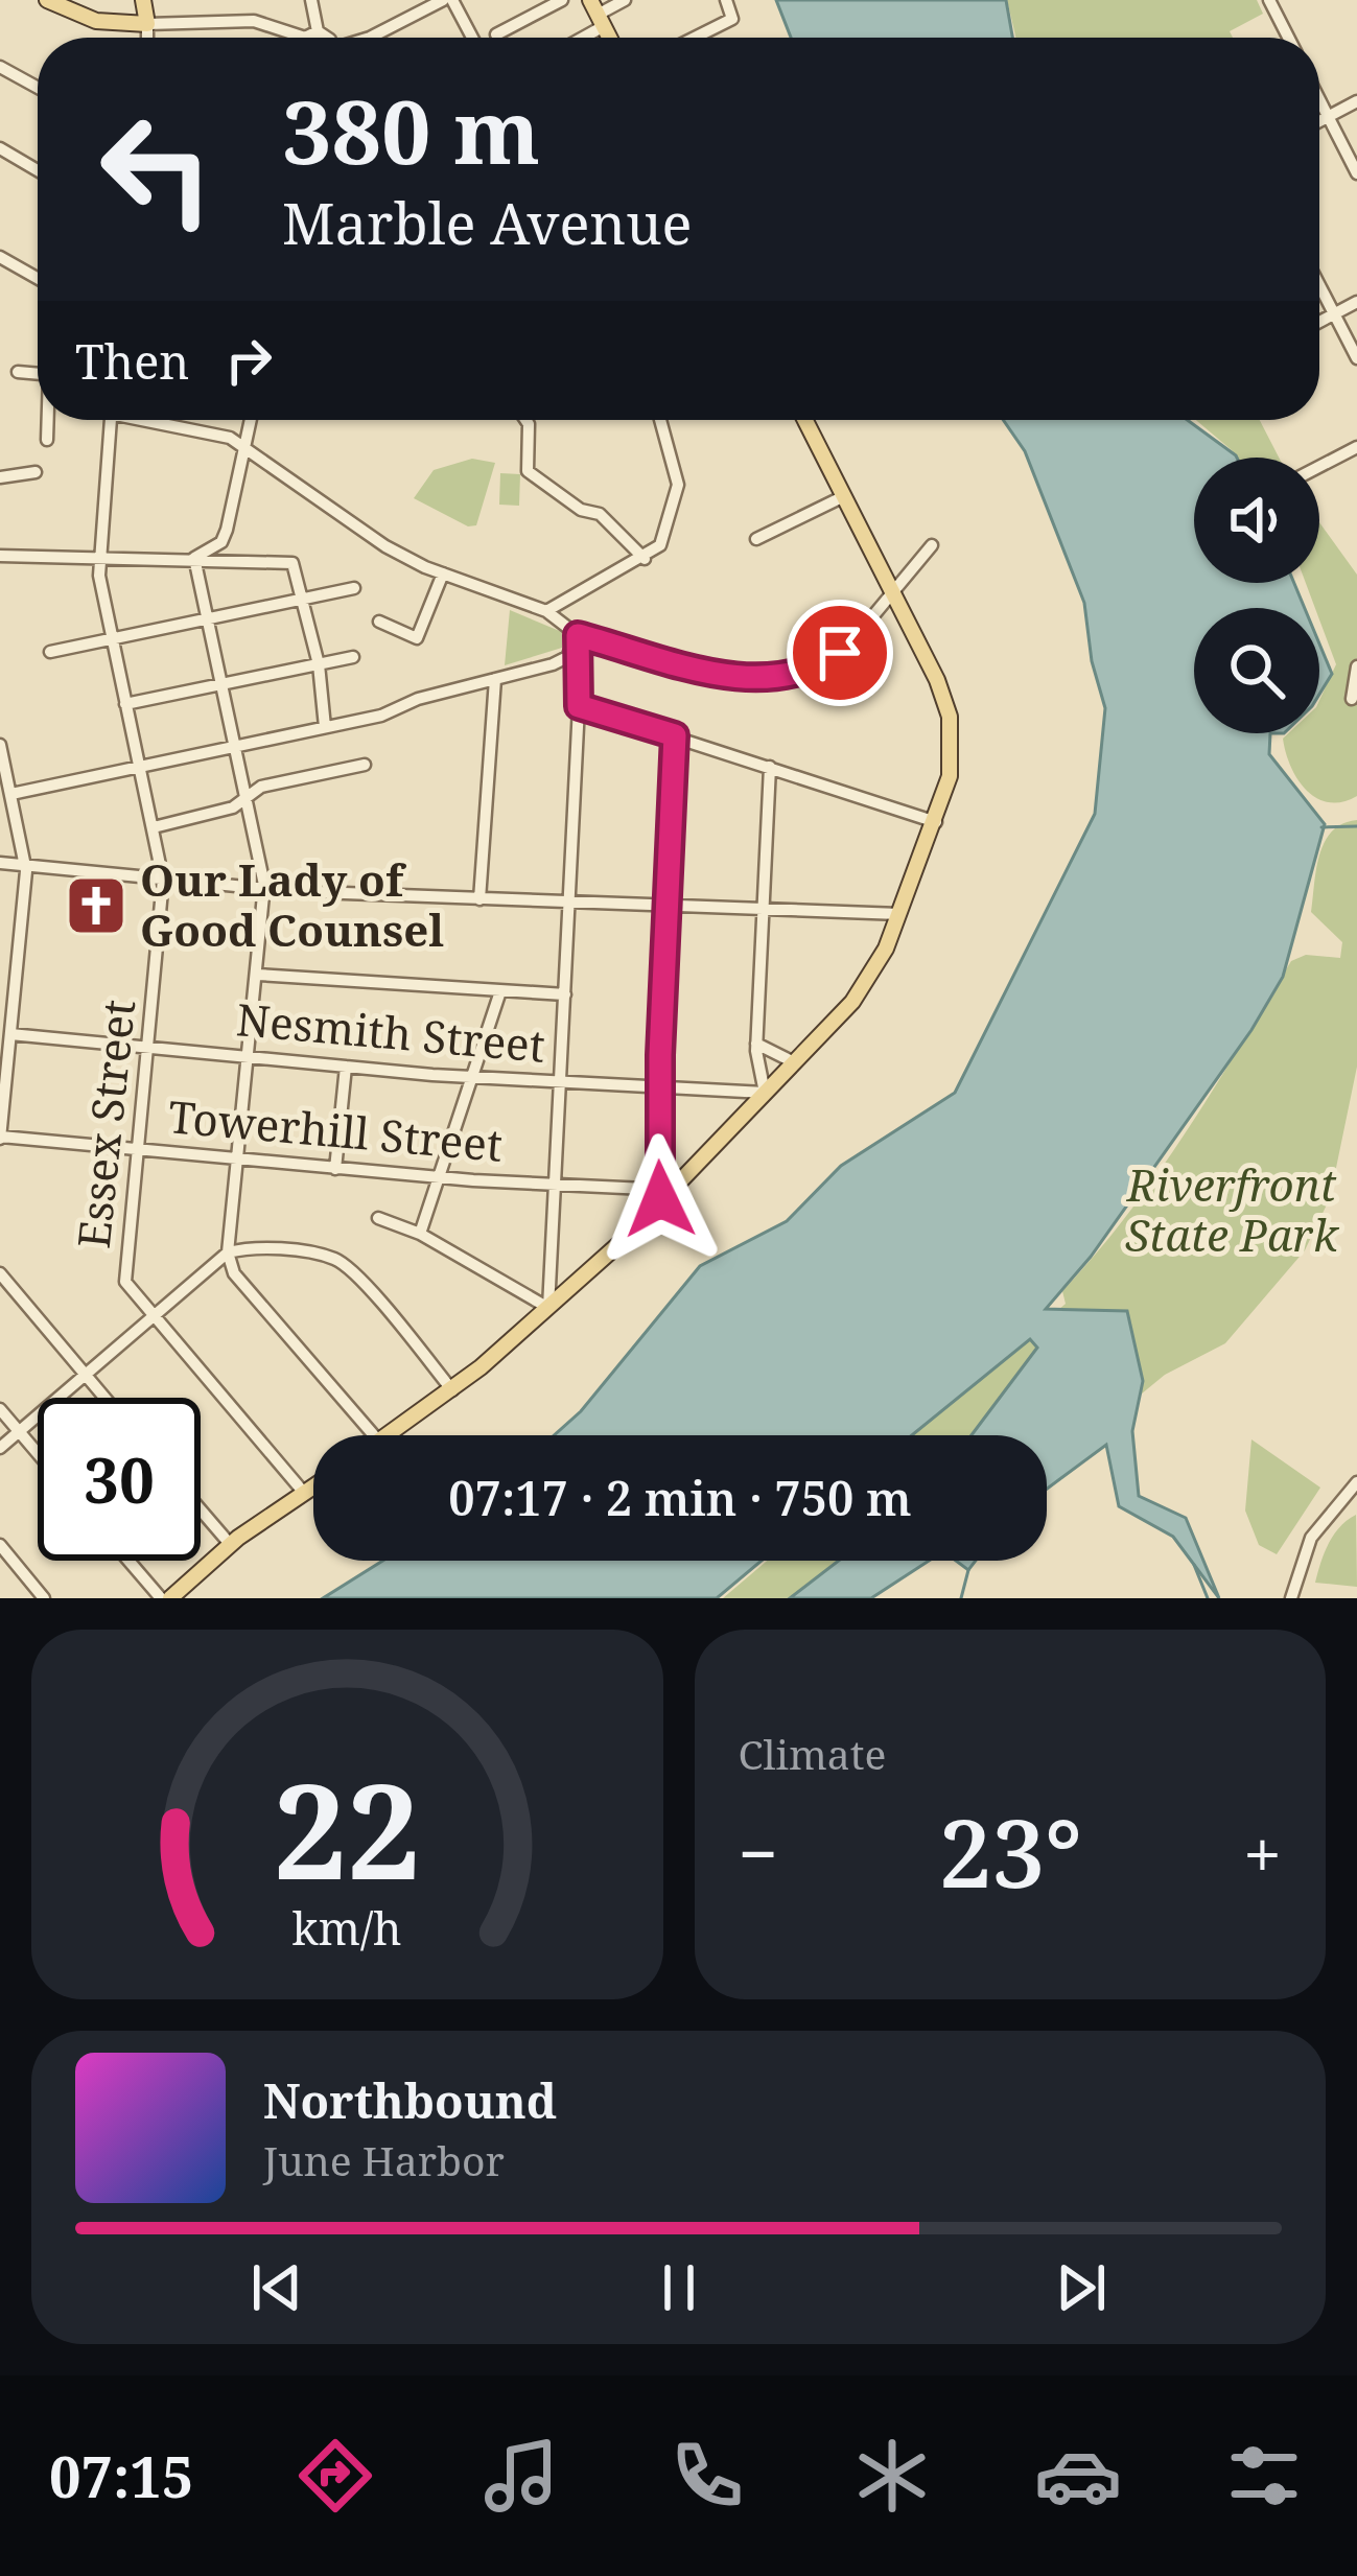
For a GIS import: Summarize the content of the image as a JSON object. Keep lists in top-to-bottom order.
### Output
{
  "streets": {
    "street": ["Nesmith Street", "Essex Street", "Towerhill Street"]
  },
  "crossings": [
    ["Nesmith Street", "Essex Street"],
    ["Essex Street", "Towerhill Street"]
  ],
  "parks": ["Riverfront State Park"],
  "places": {
    "church": ["Our Lady of Good Counsel"]
  },
  "page": {
    "turn": ["380 m", "Marble Avenue"],
    "then": "Then",
    "limit": "30",
    "trip": "07:17 · 2 min · 750 m",
    "tile": "Climate",
    "heat": ["−", "23°", "+"],
    "song": ["Northbound", "June Harbor"],
    "tabs": "07:15",
    "gauge": ["22", "km/h"]
  }
}
